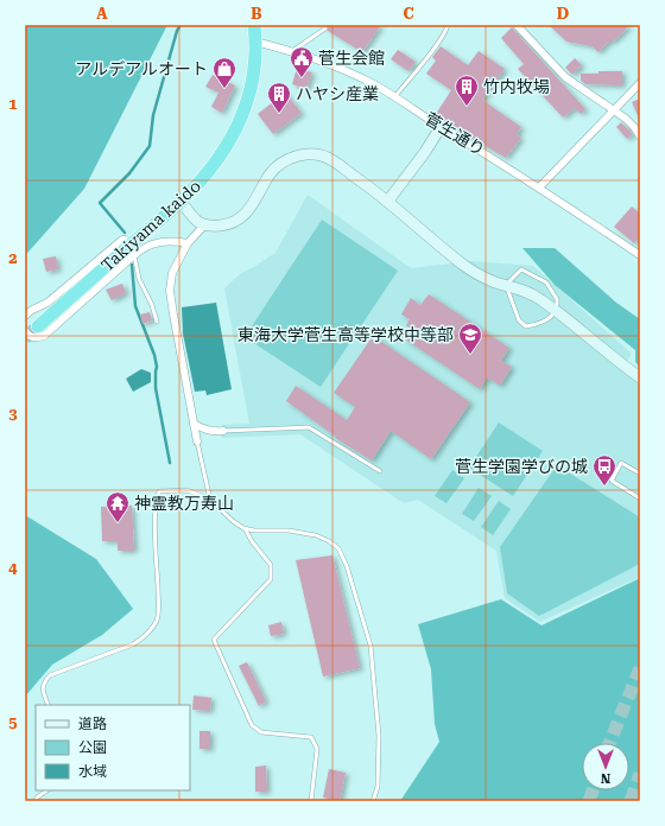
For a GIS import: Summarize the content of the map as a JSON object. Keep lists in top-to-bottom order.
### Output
{
  "streets": {
    "highway": ["Takiyama kaido"],
    "street": ["菅生通り"]
  },
  "crossings": [
    ["菅生通り", "Takiyama kaido"]
  ],
  "places": {
    "public building": ["菅生会館"],
    "shop": ["アルデアルオート"],
    "building": ["竹内牧場", "ハヤシ産業"],
    "school or university": ["東海大学菅生高等学校中等部"],
    "bus stop": ["菅生学園学びの城"],
    "temple": ["神霊教万寿山"]
  },
  "legend": ["道路", "公園", "水域"],
  "north": "bottom",
  "grid": {
    "columns": [
      "A",
      "B",
      "C",
      "D"
    ],
    "rows": [
      "1",
      "2",
      "3",
      "4",
      "5"
    ]
  }
}
